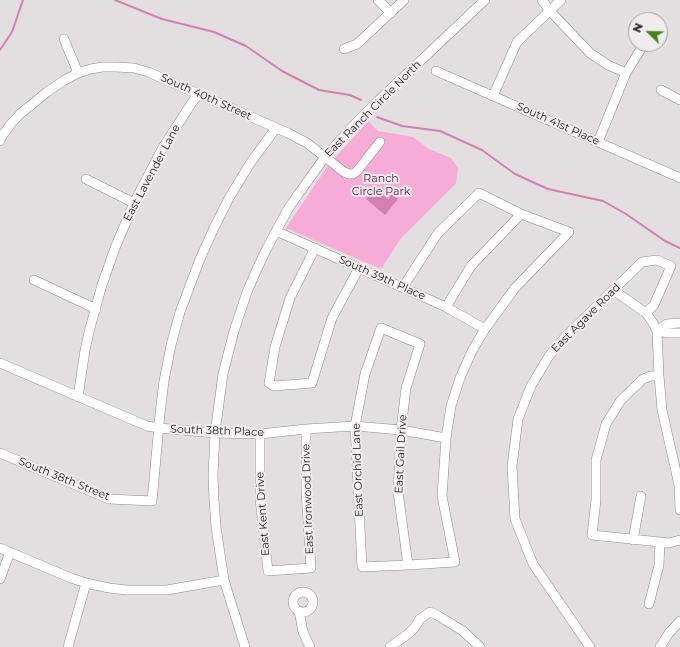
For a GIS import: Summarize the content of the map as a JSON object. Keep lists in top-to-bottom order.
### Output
{
  "streets": {
    "street": [
      "South 40th Street",
      "East Ranch Circle North",
      "South 41st Place",
      "East Lavender Lane",
      "South 39th Place",
      "East Agave Road",
      "South 38th Place",
      "East Gail Drive",
      "East Orchid Lane",
      "South 38th Street",
      "East Ironwood Drive",
      "East Kent Drive"
    ]
  },
  "crossings": [
    ["South 40th Street", "East Ranch Circle North"],
    ["South 40th Street", "East Lavender Lane"],
    ["East Ranch Circle North", "South 39th Place"],
    ["East Ranch Circle North", "South 38th Place"],
    ["East Lavender Lane", "South 38th Place"],
    ["South 38th Place", "East Gail Drive"],
    ["South 38th Place", "East Orchid Lane"],
    ["South 38th Place", "South 38th Street"],
    ["South 38th Place", "East Ironwood Drive"],
    ["South 38th Place", "East Kent Drive"],
    ["East Gail Drive", "East Orchid Lane"],
    ["East Ironwood Drive", "East Kent Drive"]
  ],
  "parks": ["Ranch Circle Park"],
  "north": "top left"
}
